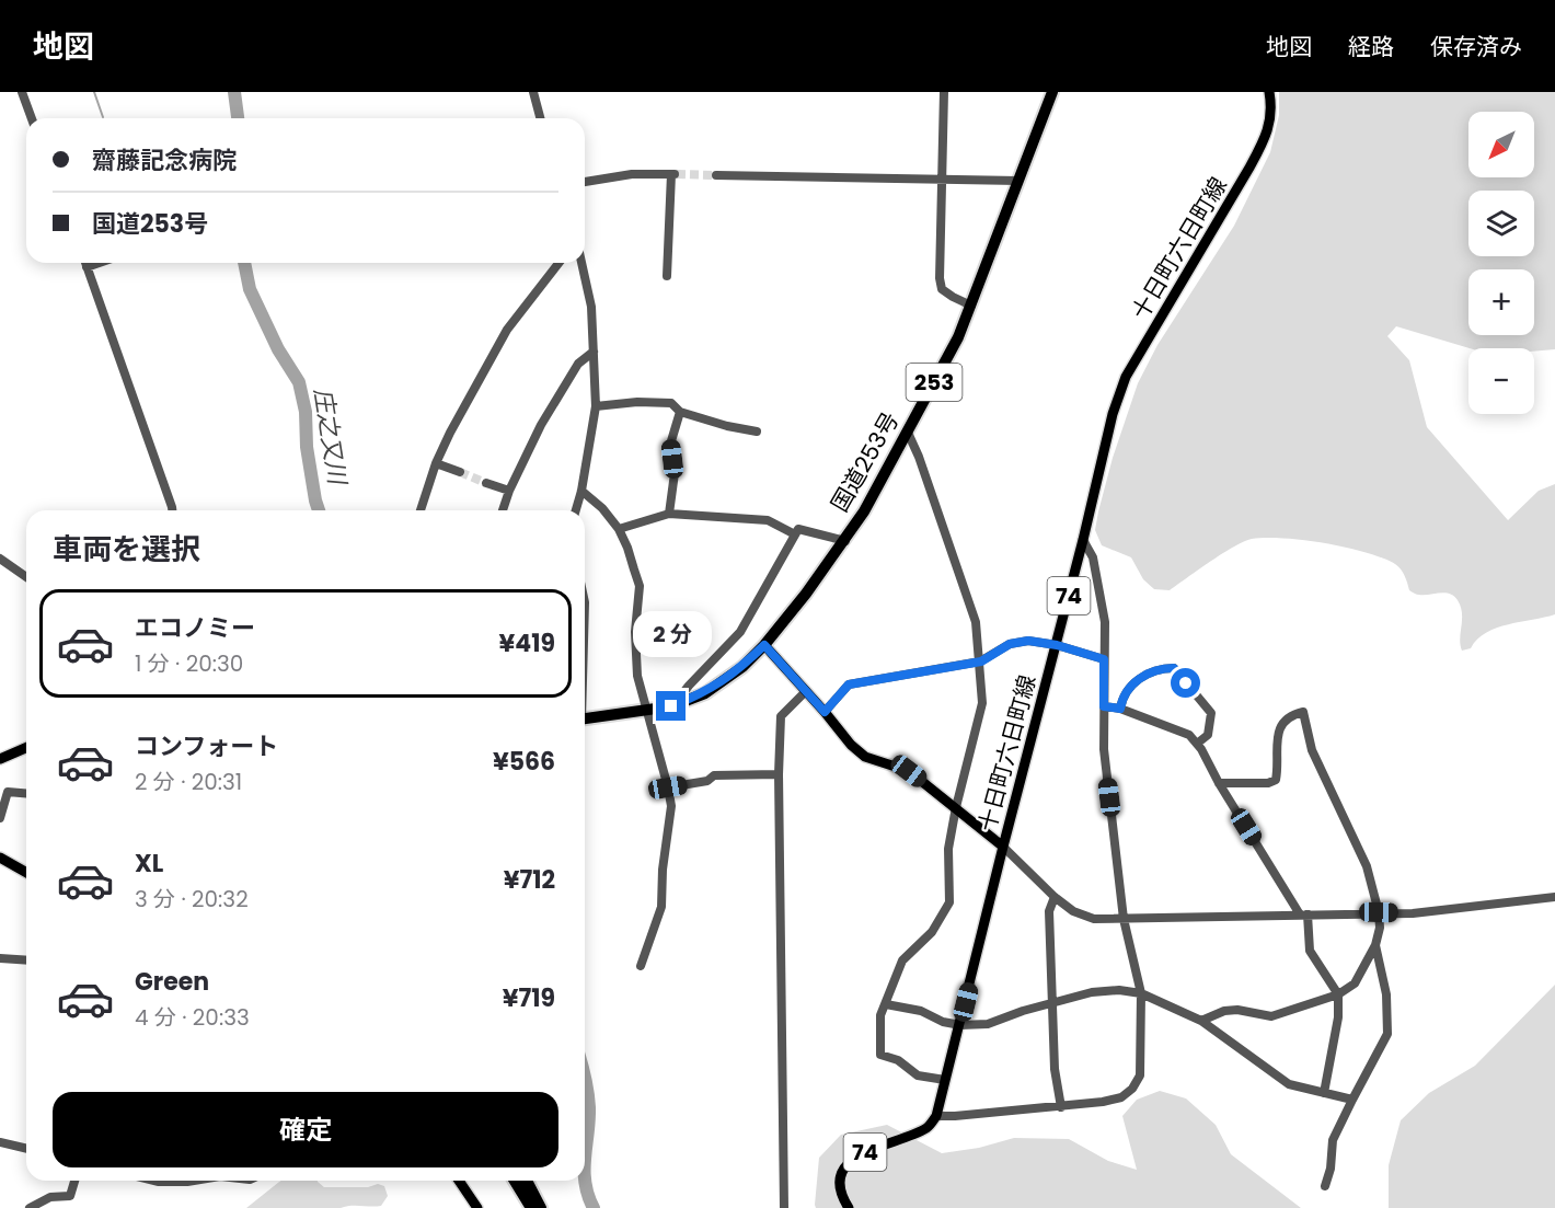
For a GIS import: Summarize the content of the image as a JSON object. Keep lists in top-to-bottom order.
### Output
{
  "streets": {
    "highway": ["253", "国道253号"],
    "main road": ["十日町六日町線", "74"]
  },
  "crossings": [
    ["十日町六日町線", "74"]
  ],
  "water": ["庄之又川"],
  "north": "bottom left",
  "page": {
    "header": "地図",
    "nav": ["地図", "経路", "保存済み"],
    "map_buttons": ["+", "−"],
    "banner": ["齋藤記念病院", "国道253号"],
    "heading": "車両を選択",
    "list": [
      {
        "name": "エコノミー",
        "note": "1 分 · 20:30",
        "value": "¥419"
      },
      {
        "name": "コンフォート",
        "note": "2 分 · 20:31",
        "value": "¥566"
      },
      {
        "name": "XL",
        "note": "3 分 · 20:32",
        "value": "¥712"
      },
      {
        "name": "Green",
        "note": "4 分 · 20:33",
        "value": "¥719"
      }
    ],
    "bubble": "2 分",
    "buttons": "確定"
  }
}
